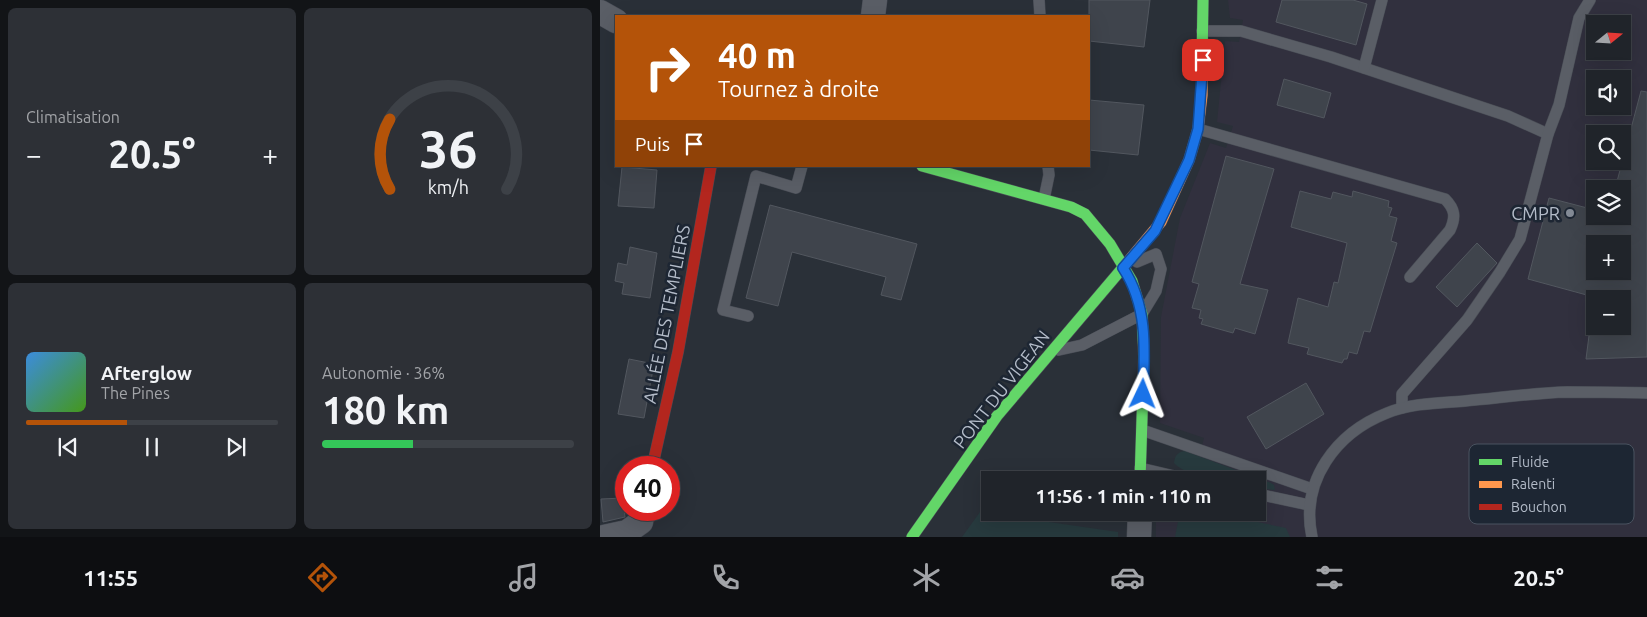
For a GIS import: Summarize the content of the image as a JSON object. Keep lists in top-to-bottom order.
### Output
{
  "streets": {
    "street": ["ALLÉE DES TEMPLIERS", "PONT DU VIGEAN"]
  },
  "places": ["CMPR"],
  "legend": ["Fluide", "Ralenti", "Bouchon"],
  "north": "right",
  "page": {
    "tile": [
      "Climatisation",
      ["Autonomie · 36%", "180 km"]
    ],
    "map_buttons": ["+", "−"],
    "turn": ["40 m", "Tournez à droite"],
    "then": "Puis",
    "heat": ["−", "20.5°", "+"],
    "song": ["Afterglow", "The Pines"],
    "limit": "40",
    "trip": "11:56 · 1 min · 110 m",
    "tabs": ["11:55", "20.5°"],
    "gauge": ["36", "km/h"]
  }
}
